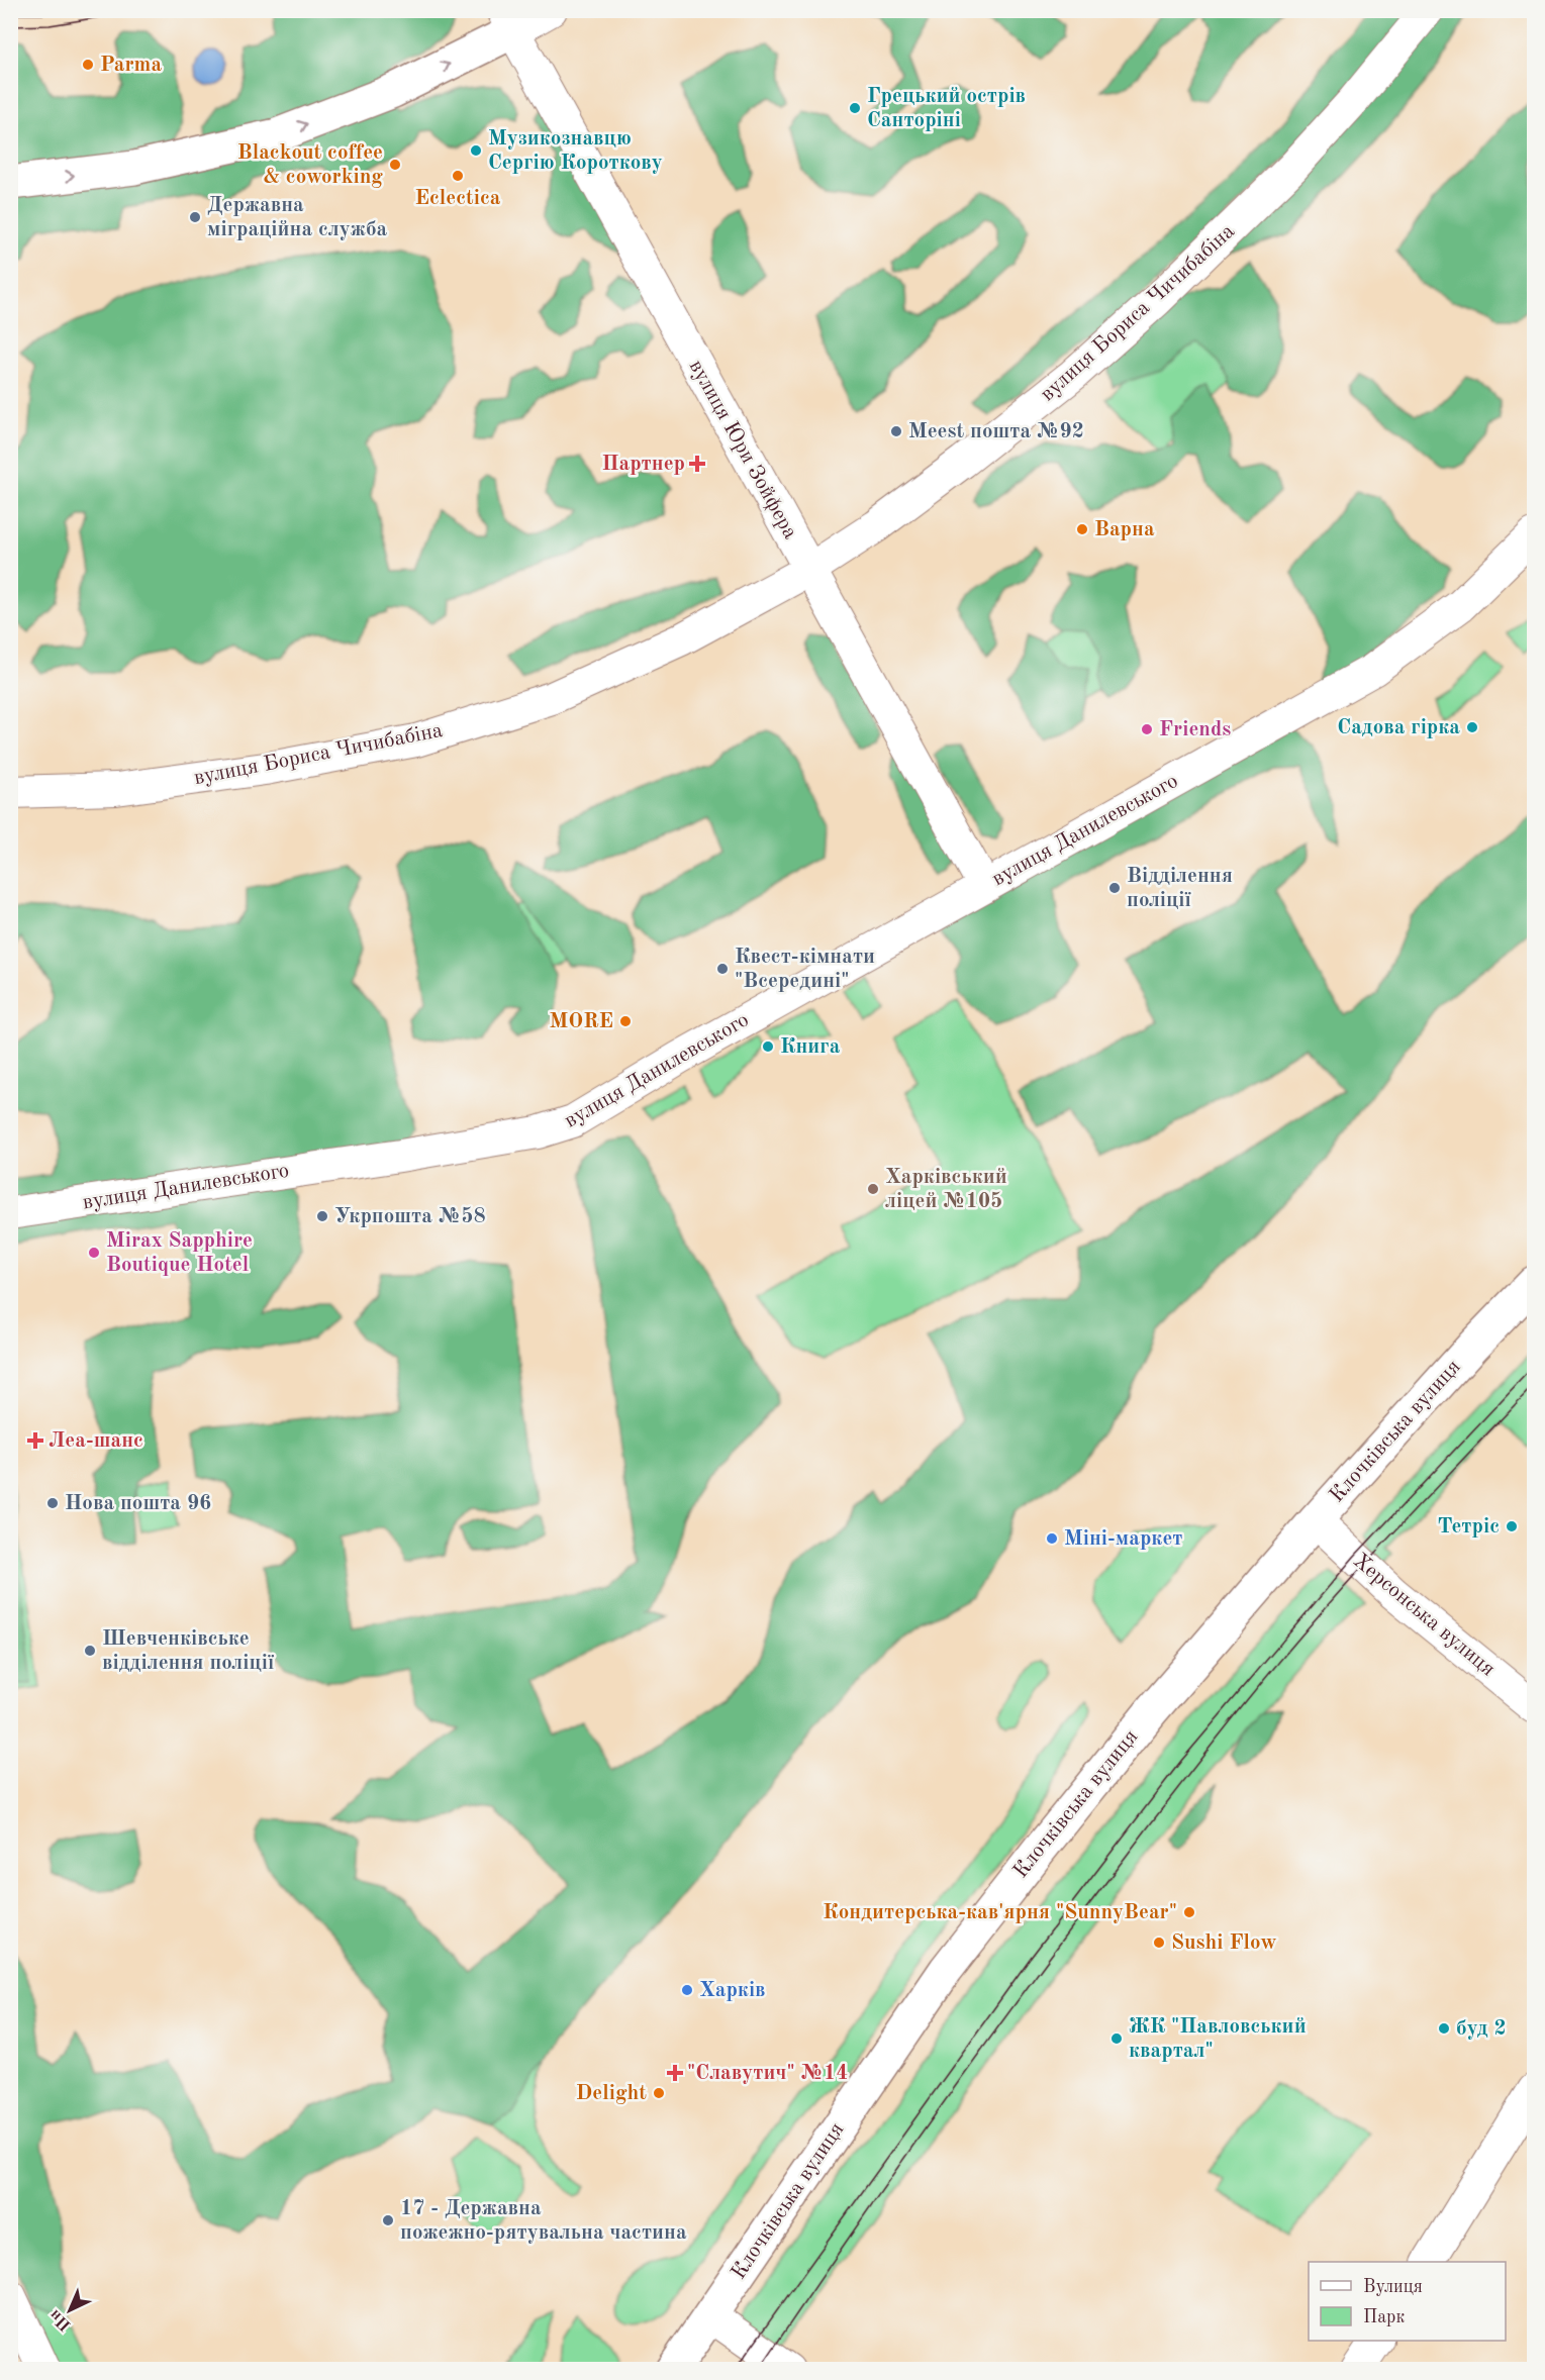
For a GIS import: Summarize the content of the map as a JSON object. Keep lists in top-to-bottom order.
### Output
{
  "streets": {
    "main road": ["Клочківська вулиця"],
    "street": [
      "вулиця Бориса Чичибабіна",
      "вулиця Юри Зойфера",
      "вулиця Данилевського",
      "Херсонська вулиця"
    ]
  },
  "crossings": [
    ["вулиця Бориса Чичибабіна", "вулиця Юри Зойфера"],
    ["вулиця Юри Зойфера", "вулиця Данилевського"],
    ["Клочківська вулиця", "Херсонська вулиця"]
  ],
  "places": {
    "other": [
      "Parma",
      "Грецький острів Санторіні",
      "Музикознавцю Сергію Короткову",
      "Blackout coffee & coworking",
      "Eclectica",
      "Державна міграційна служба",
      "Meest пошта №92",
      "Варна",
      "Садова гірка",
      "Friends",
      "Відділення поліції",
      "Квест-кімнати \"Всередині\"",
      "MORE",
      "Книга",
      "Харківський ліцей №105",
      "Укрпошта №58",
      "Mirax Sapphire Boutique Hotel",
      "Нова пошта 96",
      "Тетріс",
      "Міні-маркет",
      "Шевченківське відділення поліції",
      "Кондитерська-кав'ярня \"SunnyBear\"",
      "Sushi Flow",
      "Харків",
      "буд 2",
      "ЖК \"Павловський квартал\"",
      "Delight",
      "17 - Державна пожежно-рятувальна частина"
    ],
    "health": ["Партнер", "Леа-шанс", "\"Славутич\" №14"]
  },
  "legend": ["Вулиця", "Парк"],
  "north": "bottom left"
}
